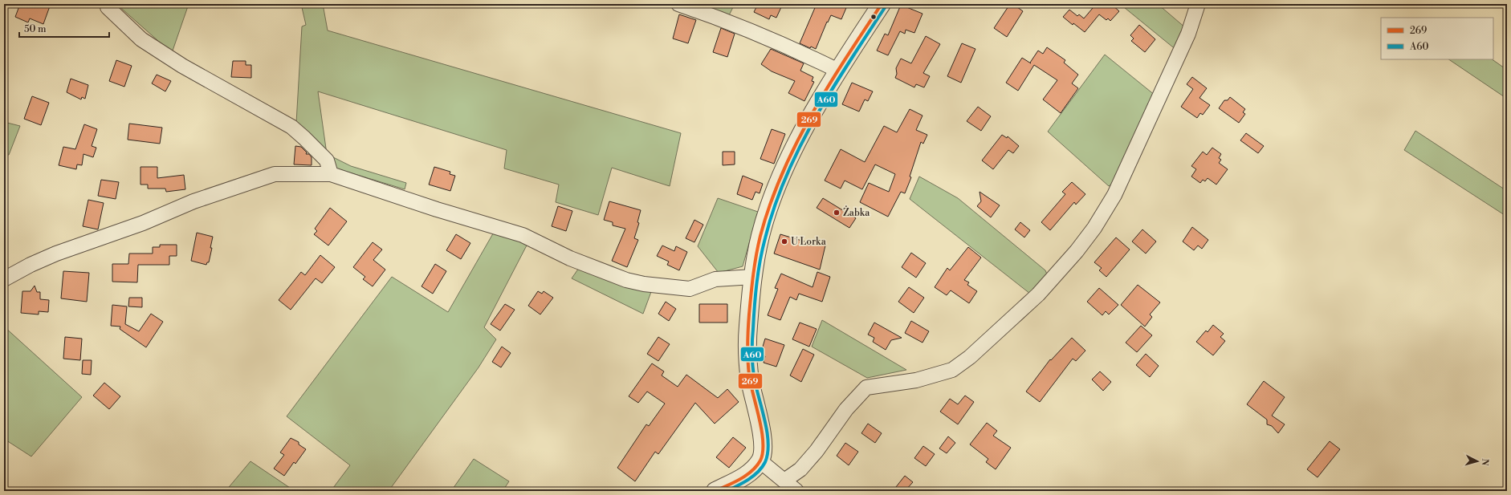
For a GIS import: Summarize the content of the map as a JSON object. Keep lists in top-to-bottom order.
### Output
{
  "places": ["Żabka", "U Lorka"],
  "lines": ["transit line 269", "transit line A60"],
  "legend": ["269", "A60"],
  "scale_bar": "50 m",
  "north": "right"
}
